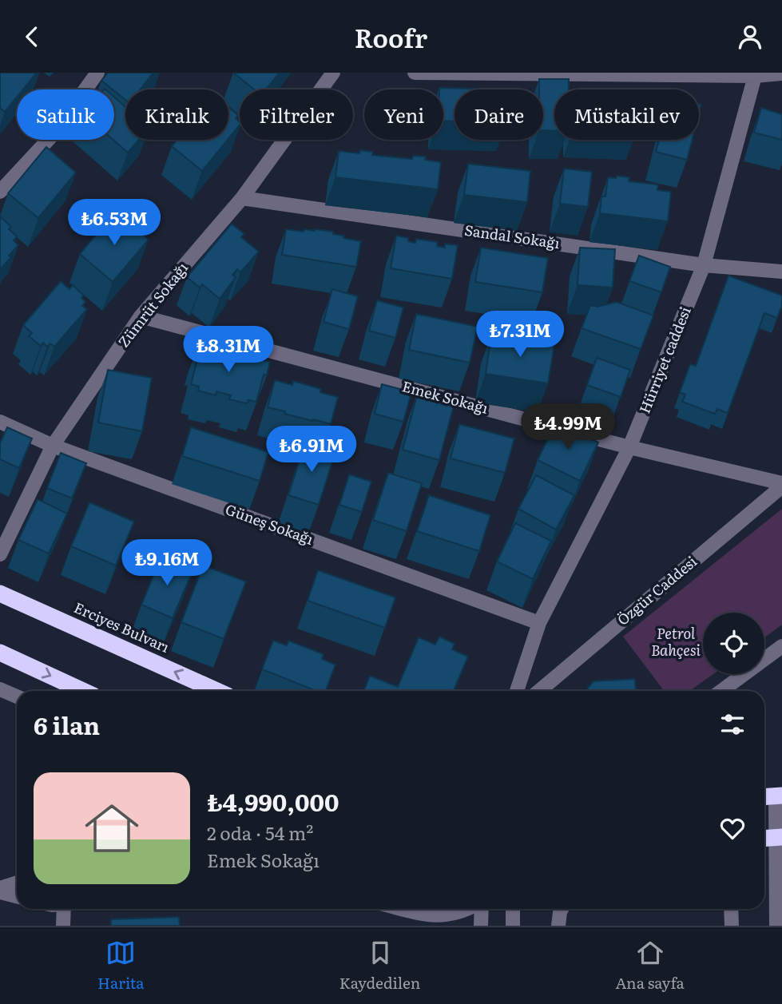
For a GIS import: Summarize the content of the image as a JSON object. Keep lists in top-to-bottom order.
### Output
{
  "streets": {
    "highway": ["Erciyes Bulvarı"],
    "street": [
      "Sandal Sokağı",
      "Zümrüt Sokağı",
      "Hürriyet caddesi",
      "Emek Sokağı",
      "Güneş Sokağı",
      "Özgür Caddesi"
    ]
  },
  "crossings": [
    ["Sandal Sokağı", "Zümrüt Sokağı"],
    ["Sandal Sokağı", "Hürriyet caddesi"],
    ["Zümrüt Sokağı", "Emek Sokağı"],
    ["Zümrüt Sokağı", "Güneş Sokağı"],
    ["Hürriyet caddesi", "Emek Sokağı"],
    ["Hürriyet caddesi", "Güneş Sokağı"],
    ["Emek Sokağı", "Özgür Caddesi"]
  ],
  "parks": ["Petrol Bahçesi"],
  "page": {
    "header": "Roofr",
    "chip": [
      "Satılık",
      "Kiralık",
      "Filtreler",
      "Yeni",
      "Daire",
      "Müstakil ev"
    ],
    "price": [
      "₺6.53M",
      "₺7.31M",
      "₺8.31M",
      "₺4.99M",
      "₺6.91M",
      "₺9.16M"
    ],
    "heading": "6 ilan",
    "list": [
      {
        "name": "₺4,990,000",
        "note": "2 oda · 54 m² · Emek Sokağı"
      }
    ],
    "tabs": ["Harita", "Kaydedilen", "Ana sayfa"]
  }
}
